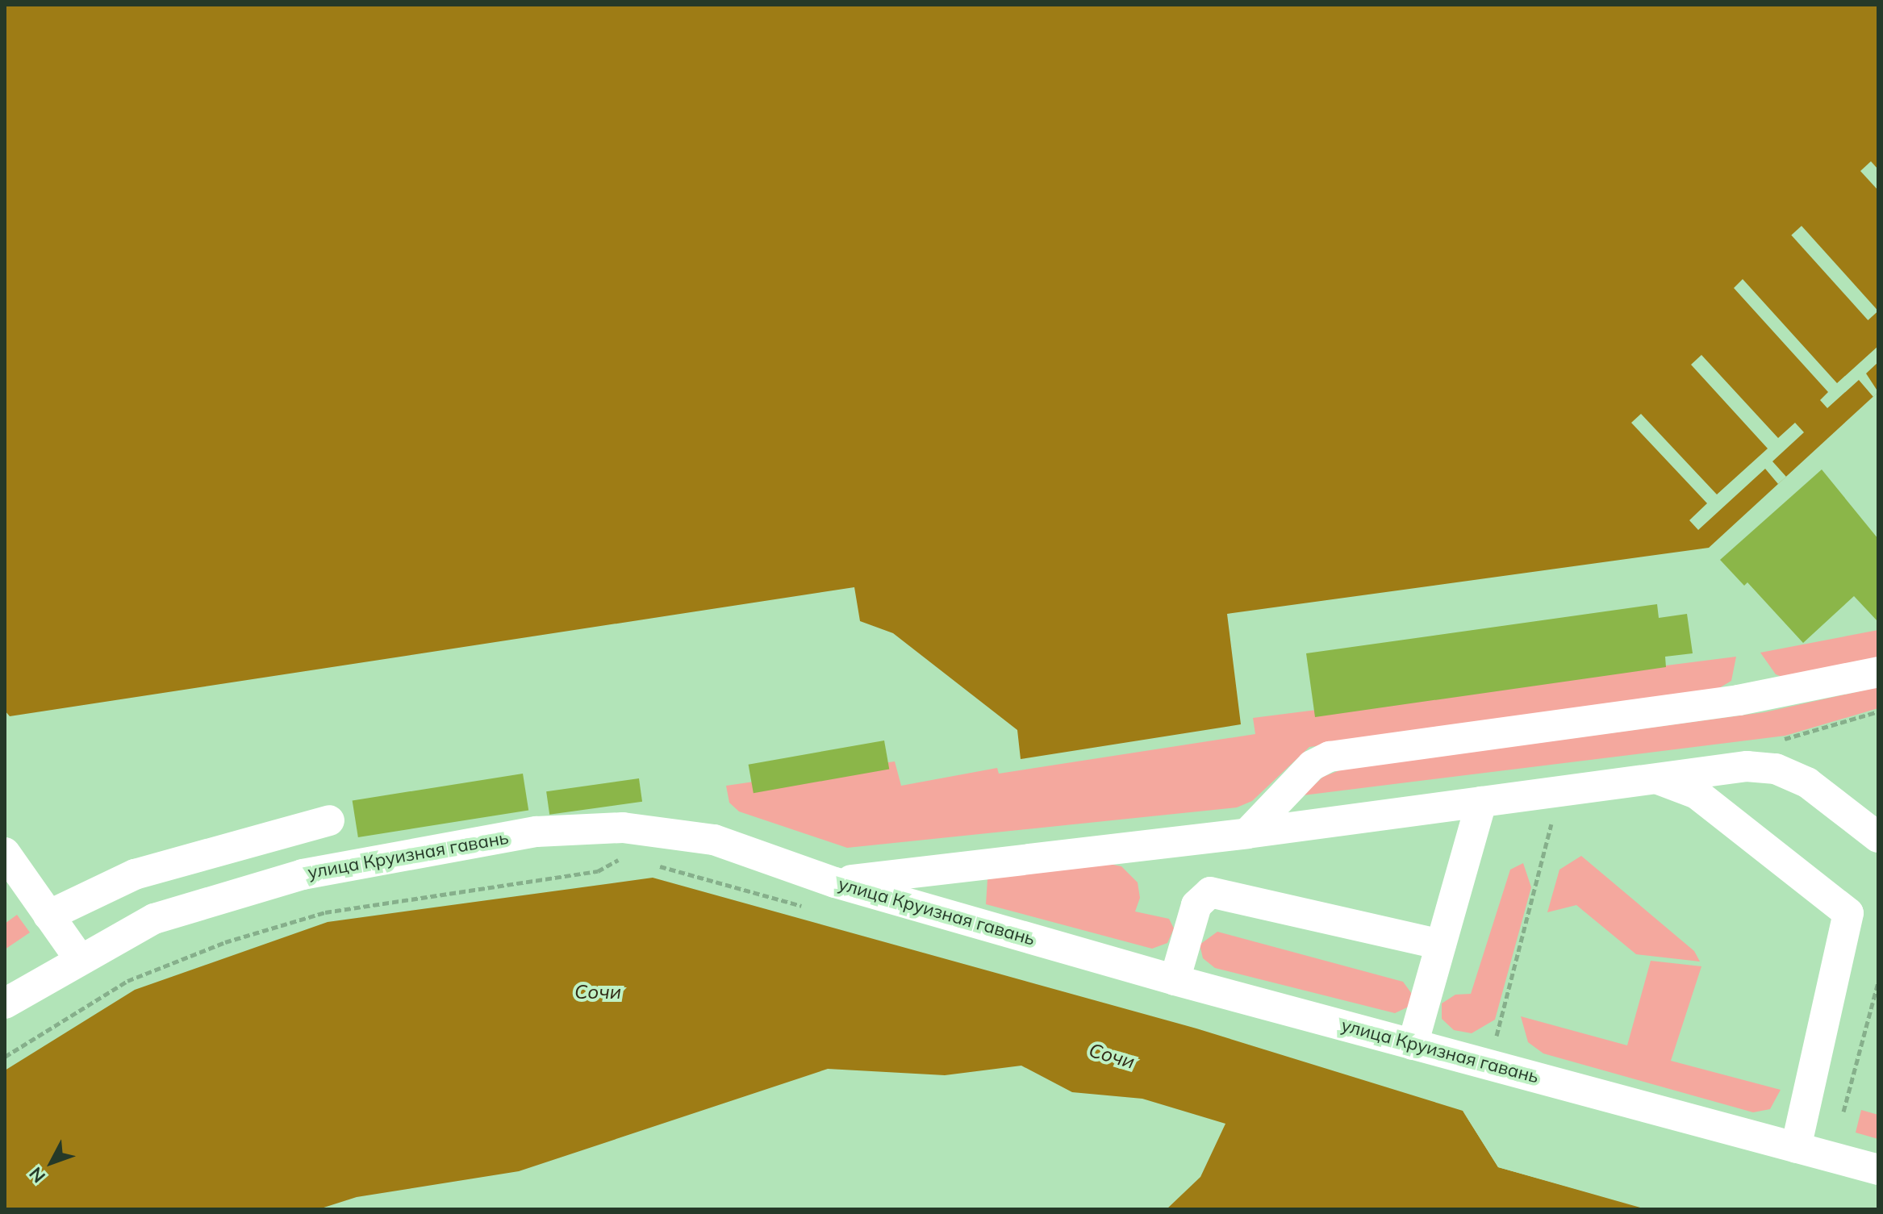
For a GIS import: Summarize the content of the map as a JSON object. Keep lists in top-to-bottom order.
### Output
{
  "streets": {
    "street": ["улица Круизная гавань"]
  },
  "water": ["Сочи"],
  "north": "bottom left"
}
